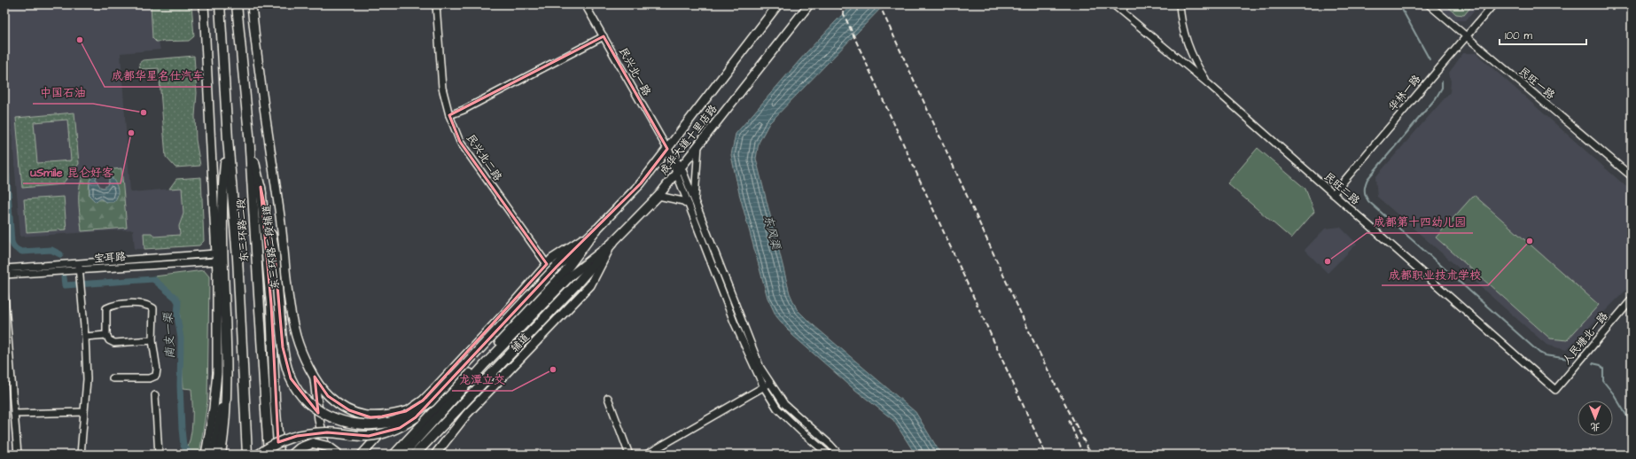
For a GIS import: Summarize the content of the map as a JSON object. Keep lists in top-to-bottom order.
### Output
{
  "streets": {
    "highway": ["东三环路二段"],
    "main road": ["成华大道十里店路", "东三环路二段辅道", "辅道"],
    "street": [
      "民兴北一路",
      "民旺一路",
      "华林一路",
      "民兴北二路",
      "民旺二路",
      "宝耳路",
      "人民塘北一路"
    ]
  },
  "crossings": [
    ["民兴北一路", "成华大道十里店路"],
    ["民旺一路", "华林一路"],
    ["华林一路", "民旺二路"],
    ["成华大道十里店路", "民兴北二路"],
    ["成华大道十里店路", "东三环路二段辅道"],
    ["成华大道十里店路", "辅道"],
    ["民旺二路", "人民塘北一路"]
  ],
  "water": ["东风渠", "南支一渠"],
  "places": [
    "成都华星名仕汽车",
    "中国石油",
    "uSmile 昆仑好客",
    "成都职业技术学校",
    "成都第十四幼儿园",
    "龙潭立交"
  ],
  "scale_bar": "100 m",
  "north": "bottom"
}
